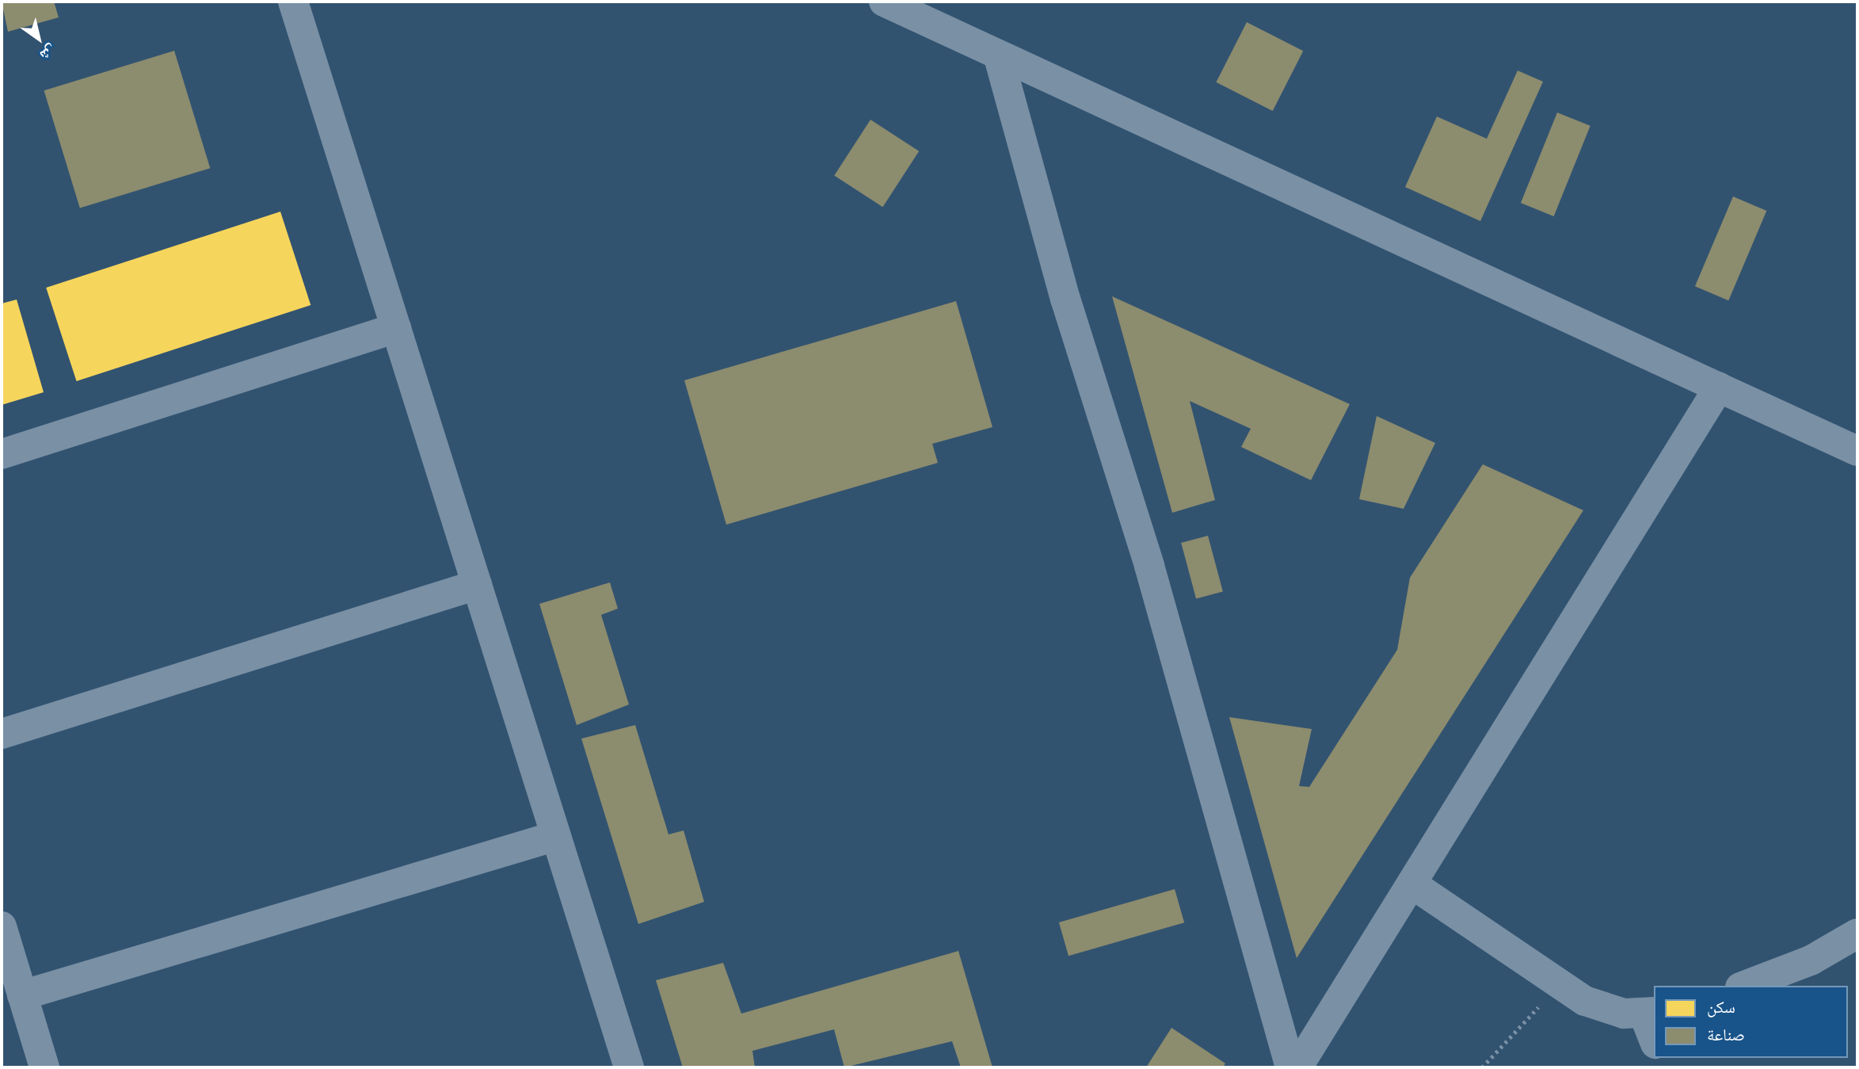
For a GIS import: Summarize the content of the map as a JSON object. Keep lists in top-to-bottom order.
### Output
{
  "legend": ["سكن", "صناعة"],
  "north": "bottom right"
}
